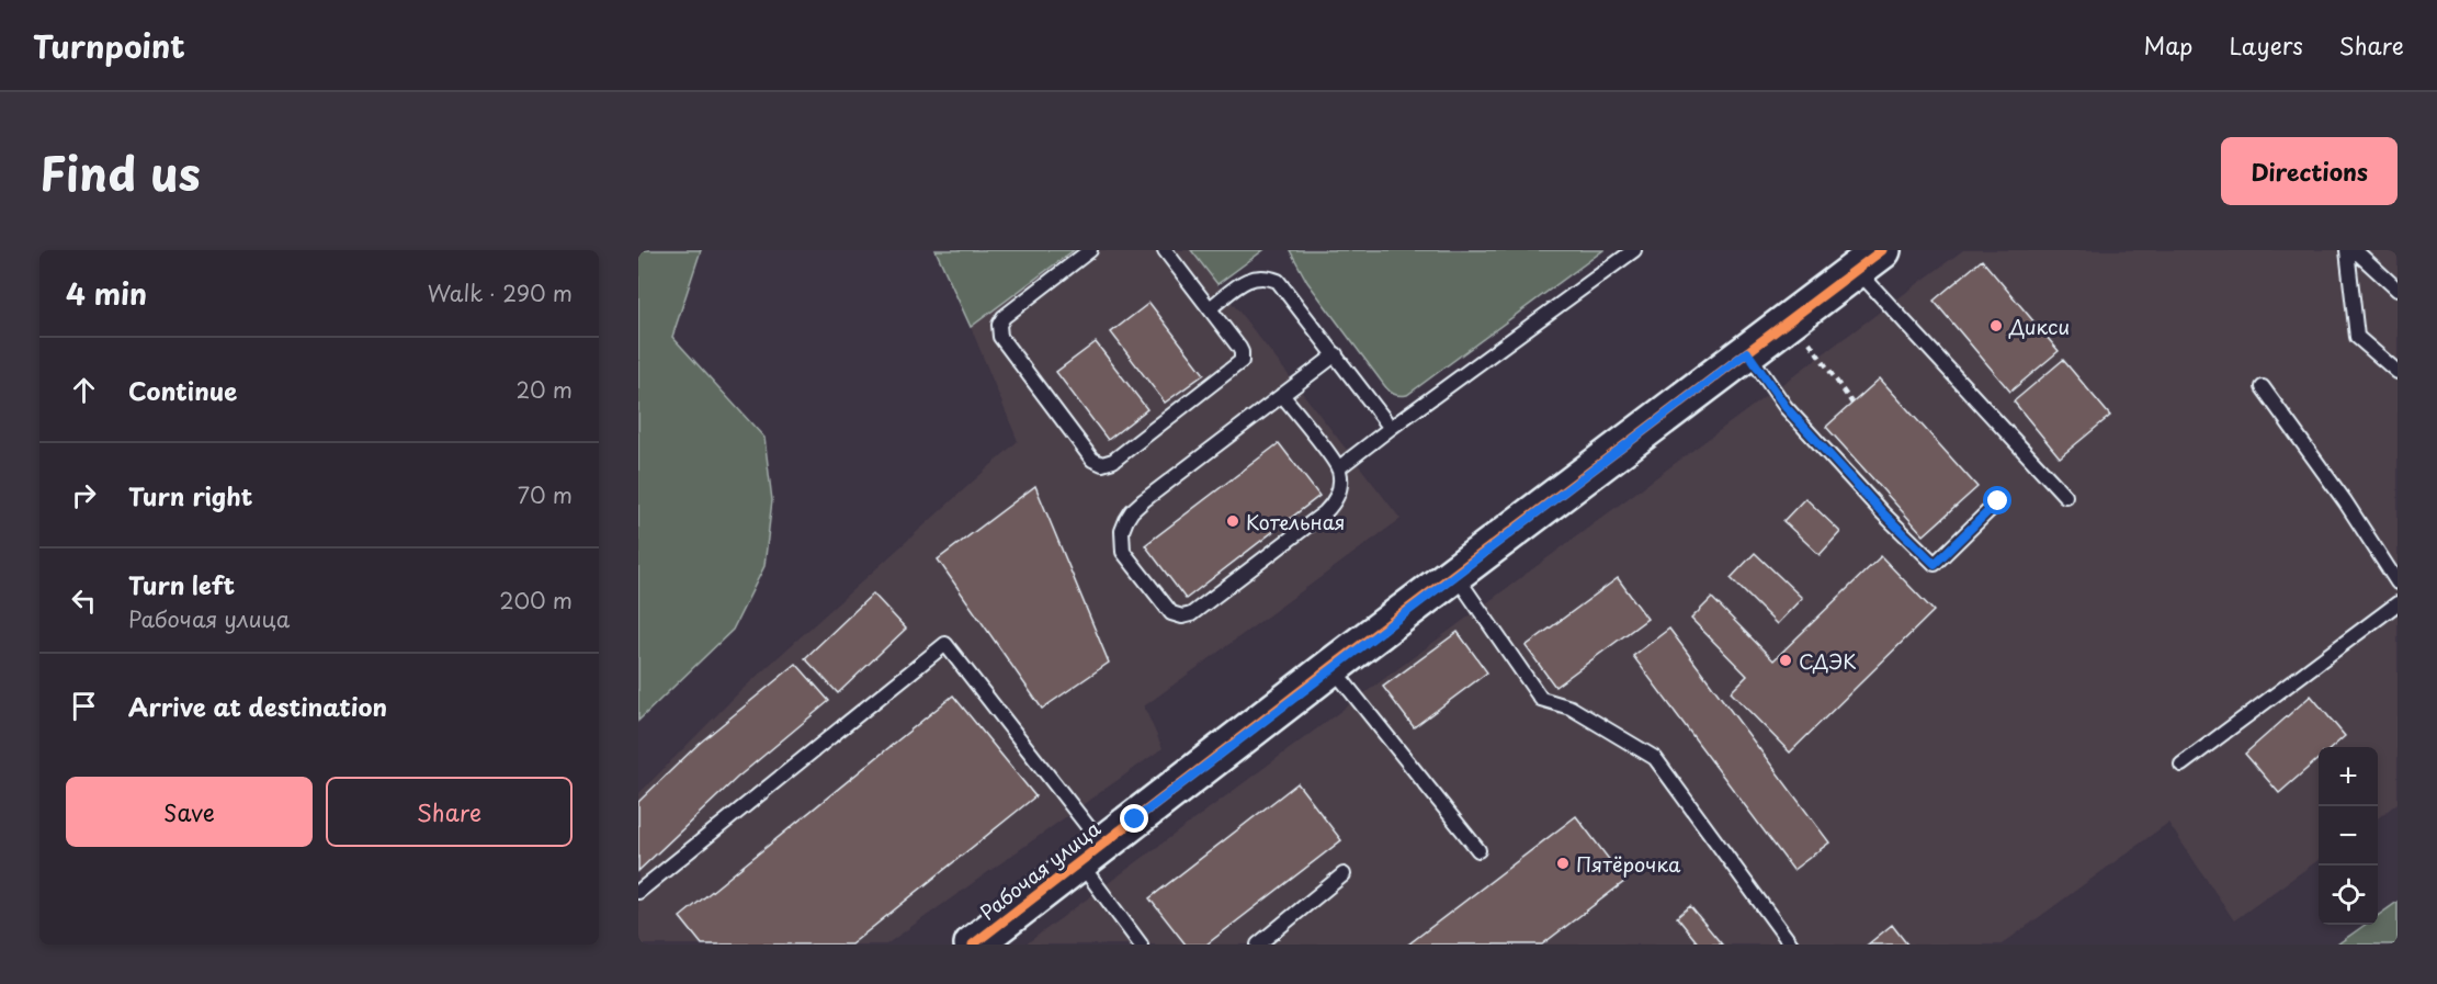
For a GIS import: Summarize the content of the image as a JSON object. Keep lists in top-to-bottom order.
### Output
{
  "streets": {
    "street": ["Рабочая улица"]
  },
  "places": [
    "Дикси",
    "Котельная",
    "СДЭК",
    "Пятёрочка"
  ],
  "page": {
    "header": "Turnpoint",
    "nav": ["Map", "Layers", "Share"],
    "title": "Find us",
    "buttons": [
      "Directions",
      ["Save", "Share"]
    ],
    "heading": ["4 min", "Walk · 290 m"],
    "list": [
      ["Continue", "20 m"],
      ["Turn right", "70 m"],
      ["Turn left", "Рабочая улица", "200 m"],
      "Arrive at destination"
    ],
    "map_buttons": ["+", "−"]
  }
}
